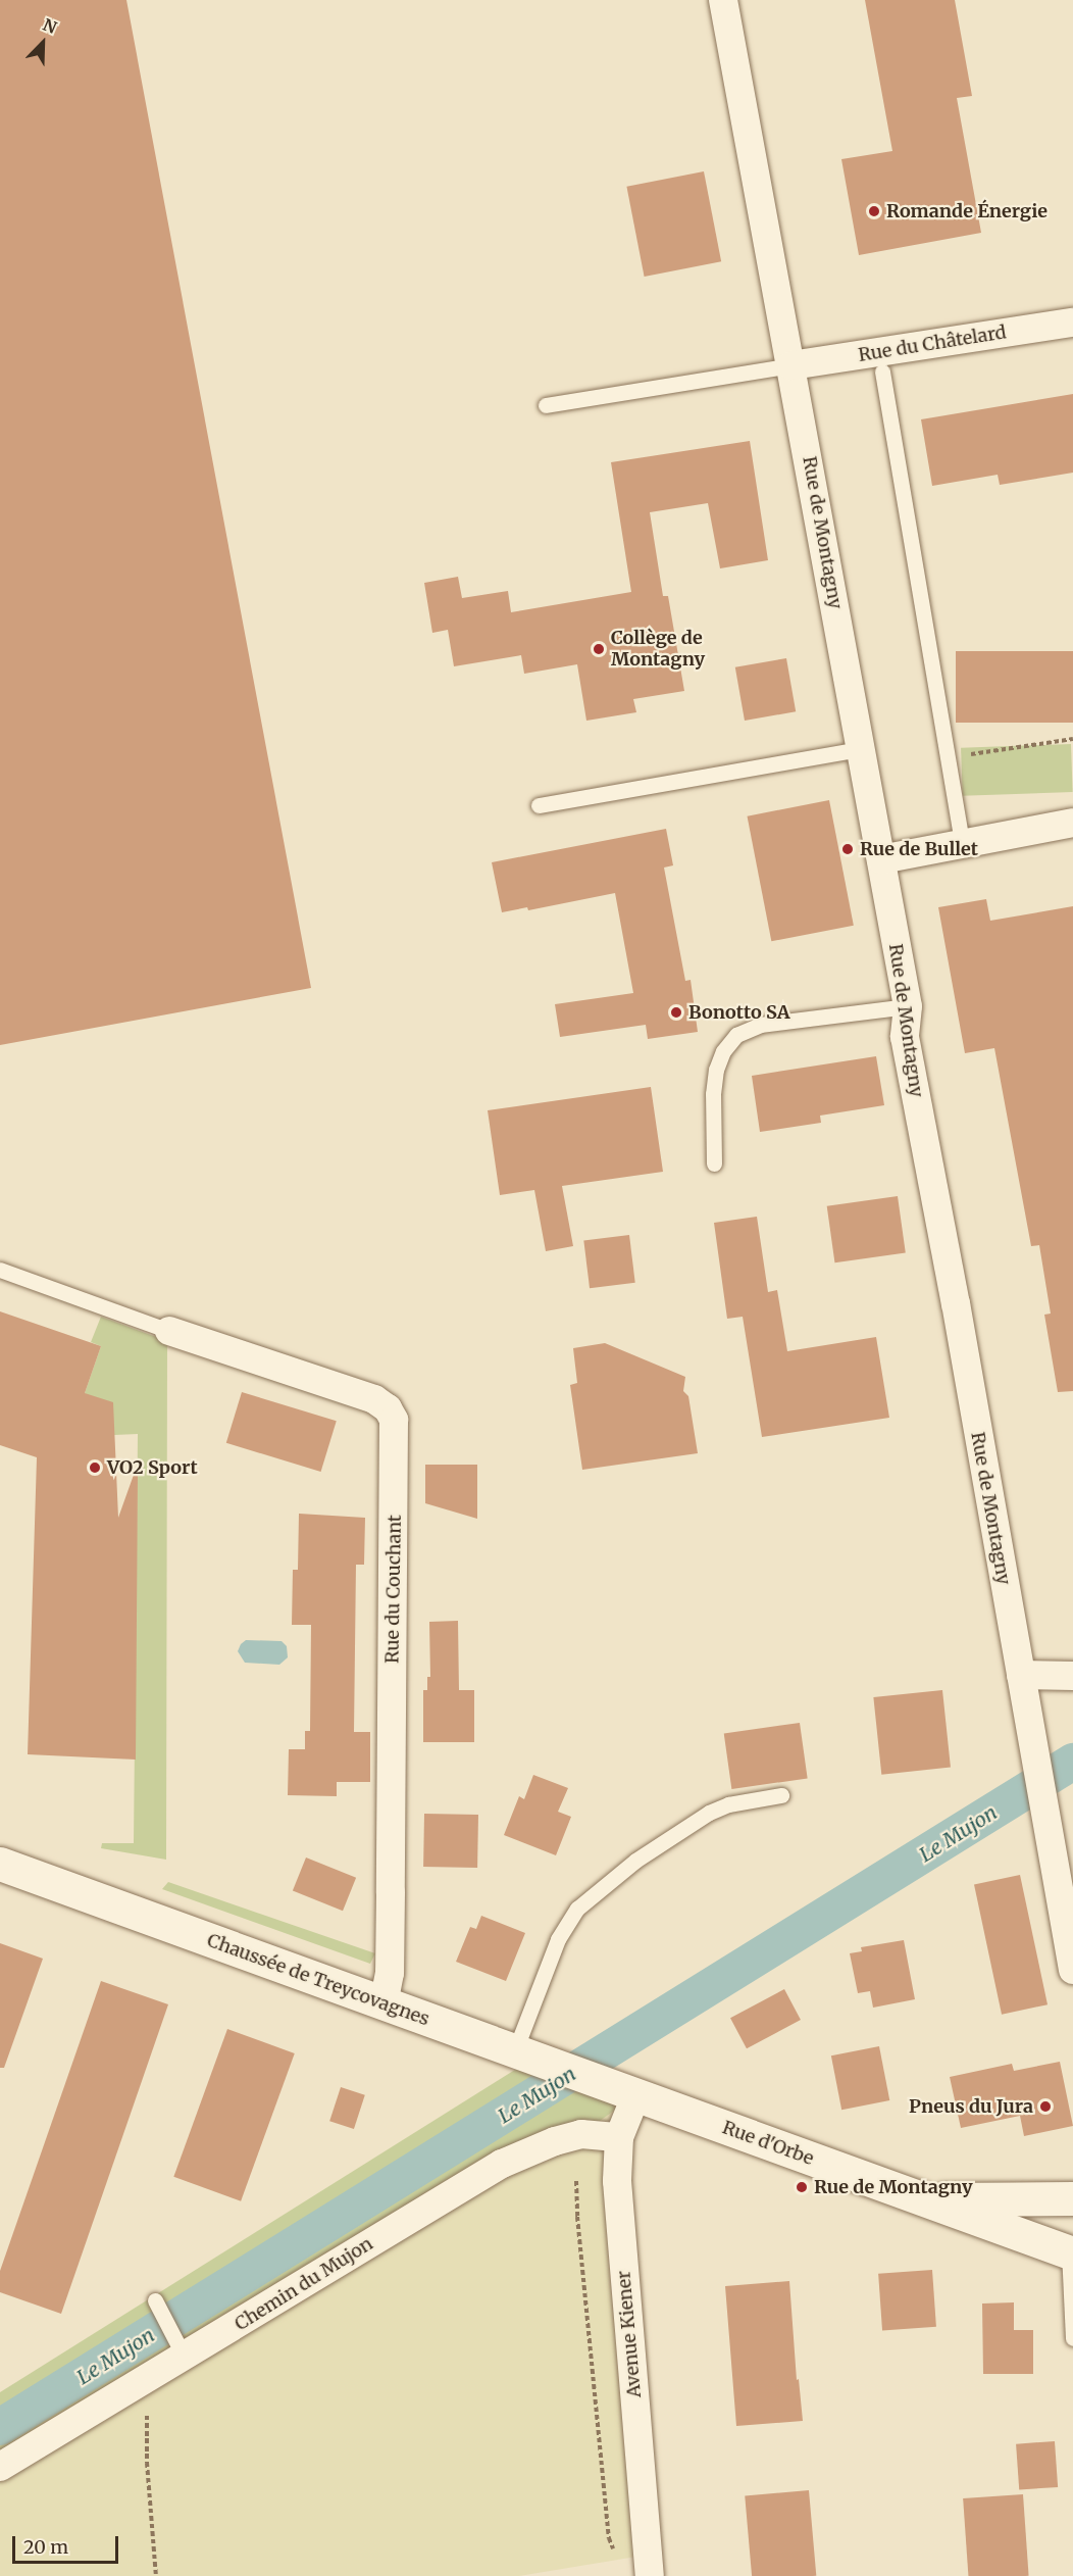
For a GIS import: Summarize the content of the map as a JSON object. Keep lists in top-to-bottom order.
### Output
{
  "streets": {
    "main road": ["Chaussée de Treycovagnes", "Rue d'Orbe"],
    "street": [
      "Rue du Châtelard",
      "Rue de Montagny",
      "Rue du Couchant",
      "Chemin du Mujon",
      "Avenue Kiener"
    ]
  },
  "crossings": [
    ["Rue du Châtelard", "Rue de Montagny"],
    ["Rue du Couchant", "Chaussée de Treycovagnes"],
    ["Chaussée de Treycovagnes", "Rue d'Orbe"],
    ["Chaussée de Treycovagnes", "Avenue Kiener"],
    ["Rue d'Orbe", "Avenue Kiener"],
    ["Chemin du Mujon", "Avenue Kiener"]
  ],
  "water": ["Le Mujon"],
  "places": [
    "Romande Énergie",
    "Collège de Montagny",
    "Rue de Bullet",
    "Bonotto SA",
    "VO2 Sport",
    "Pneus du Jura",
    "Rue de Montagny"
  ],
  "scale_bar": "20 m",
  "north": "top right"
}
